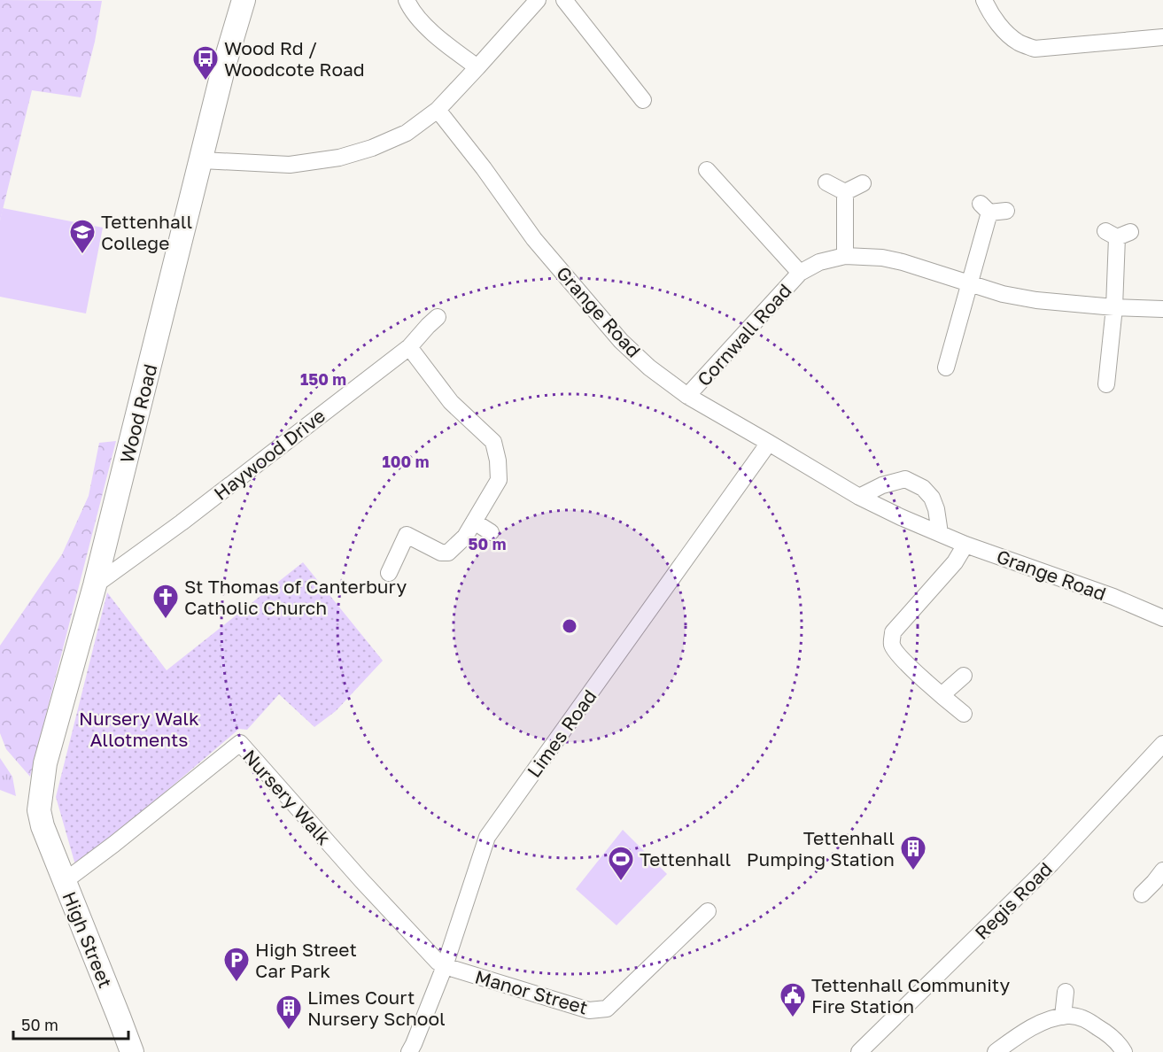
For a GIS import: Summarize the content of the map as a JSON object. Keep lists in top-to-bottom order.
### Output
{
  "streets": {
    "street": [
      "Grange Road",
      "Cornwall Road",
      "Wood Road",
      "Haywood Drive",
      "Limes Road",
      "Nursery Walk",
      "Regis Road",
      "High Street",
      "Manor Street"
    ]
  },
  "crossings": [
    ["Grange Road", "Cornwall Road"],
    ["Grange Road", "Limes Road"],
    ["Wood Road", "Haywood Drive"],
    ["Wood Road", "High Street"],
    ["Limes Road", "Nursery Walk"],
    ["Limes Road", "Manor Street"],
    ["Nursery Walk", "High Street"],
    ["Nursery Walk", "Manor Street"]
  ],
  "parks": ["Nursery Walk Allotments"],
  "places": {
    "bus stop": ["Wood Rd / Woodcote Road"],
    "school or university": ["Tettenhall College"],
    "church": ["St Thomas of Canterbury Catholic Church"],
    "building": ["Tettenhall Pumping Station", "Limes Court Nursery School"],
    "sports": ["Tettenhall"],
    "parking": ["High Street Car Park"],
    "public building": ["Tettenhall Community Fire Station"]
  },
  "scale_bar": "50 m",
  "rings": ["150 m", "100 m", "50 m"]
}
